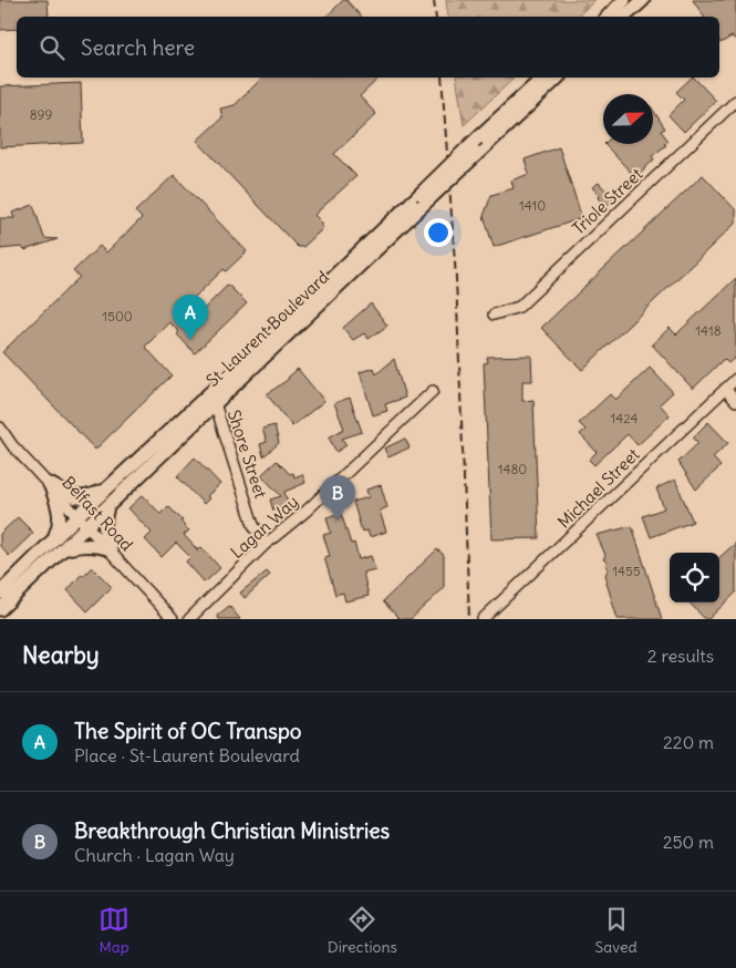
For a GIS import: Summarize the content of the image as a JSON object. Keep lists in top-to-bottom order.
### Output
{
  "streets": {
    "main road": ["St-Laurent Boulevard"],
    "street": [
      "Triole Street",
      "Shore Street",
      "Michael Street",
      "Belfast Road",
      "Lagan Way"
    ]
  },
  "crossings": [
    ["St-Laurent Boulevard", "Shore Street"],
    ["St-Laurent Boulevard", "Belfast Road"],
    ["Shore Street", "Lagan Way"]
  ],
  "house_numbers": [
    "899",
    "1410",
    "1500",
    "1418",
    "1424",
    "1480",
    "1455"
  ],
  "north": "right",
  "page": {
    "search": "Search here",
    "pins": ["A", "B"],
    "heading": ["Nearby", "2 results"],
    "list": [
      {
        "mark": "A",
        "name": "The Spirit of OC Transpo",
        "note": "Place · St-Laurent Boulevard",
        "value": "220 m"
      },
      {
        "mark": "B",
        "name": "Breakthrough Christian Ministries",
        "note": "Church · Lagan Way",
        "value": "250 m"
      }
    ],
    "nav": ["Map", "Directions", "Saved"]
  }
}
